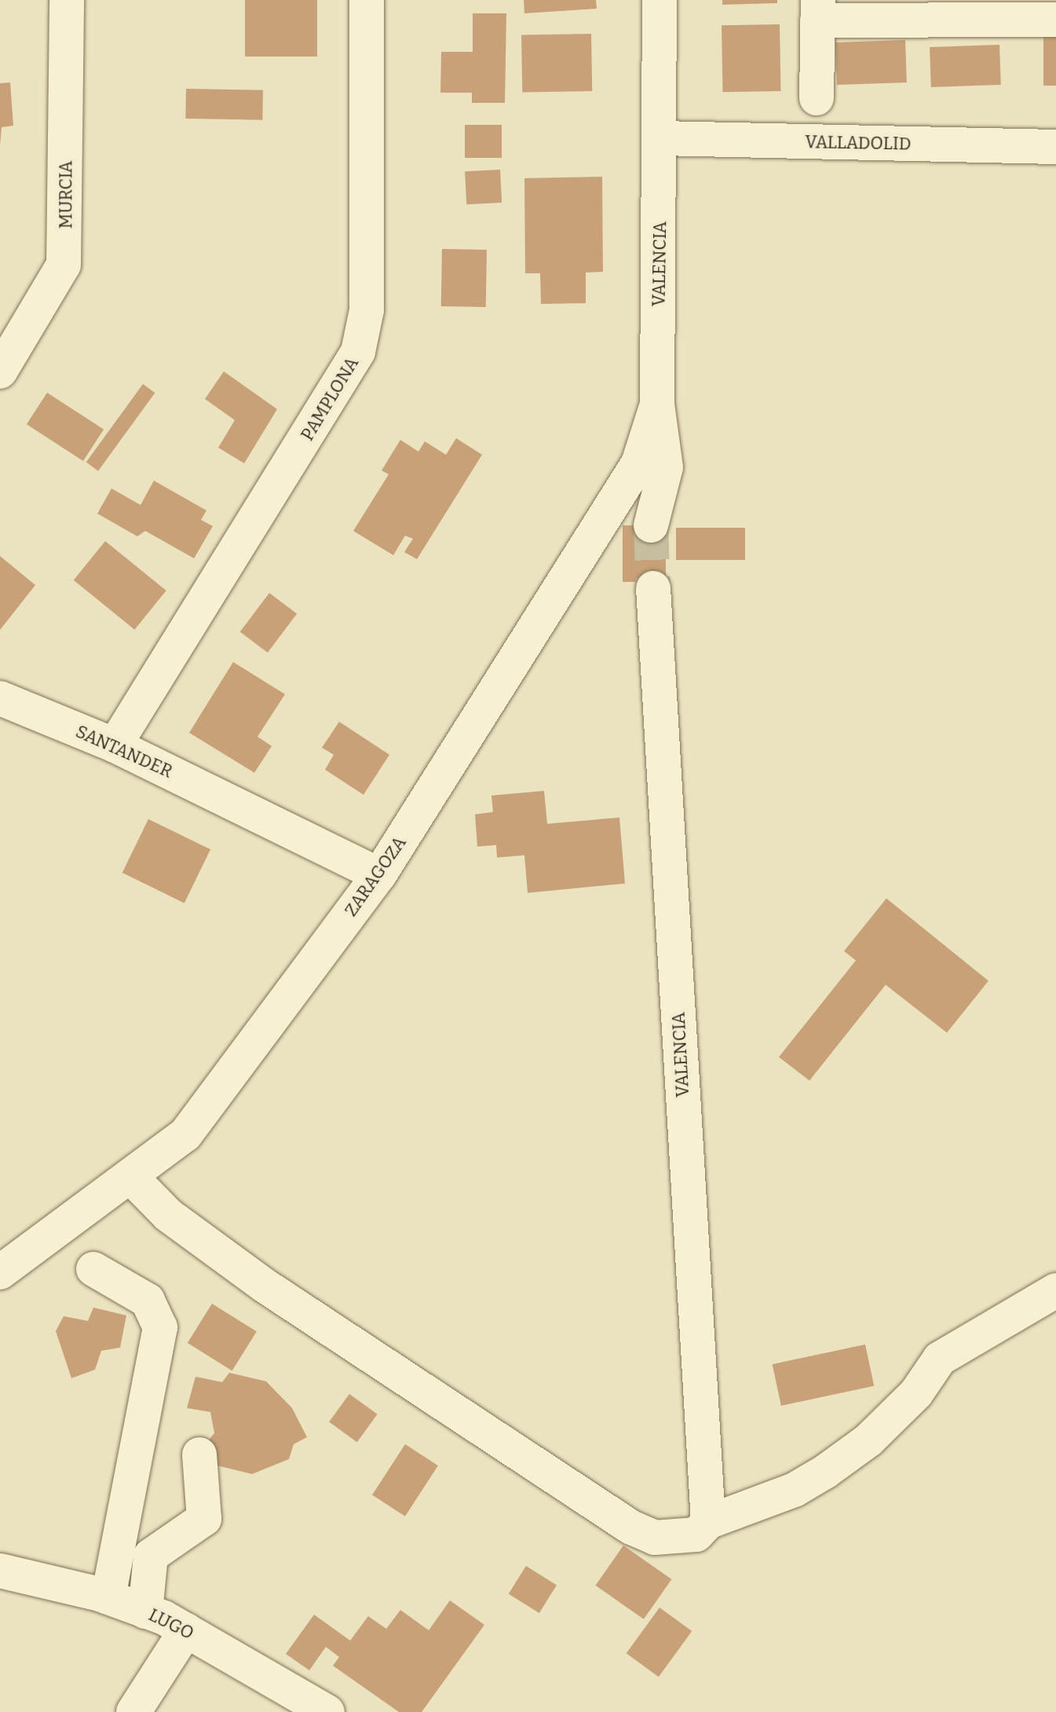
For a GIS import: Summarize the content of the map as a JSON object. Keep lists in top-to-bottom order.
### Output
{
  "streets": {
    "street": [
      "VALLADOLID",
      "MURCIA",
      "VALENCIA",
      "PAMPLONA",
      "SANTANDER",
      "ZARAGOZA",
      "LUGO"
    ]
  },
  "crossings": [
    ["VALLADOLID", "VALENCIA"],
    ["VALENCIA", "ZARAGOZA"],
    ["PAMPLONA", "SANTANDER"],
    ["SANTANDER", "ZARAGOZA"]
  ]
}
